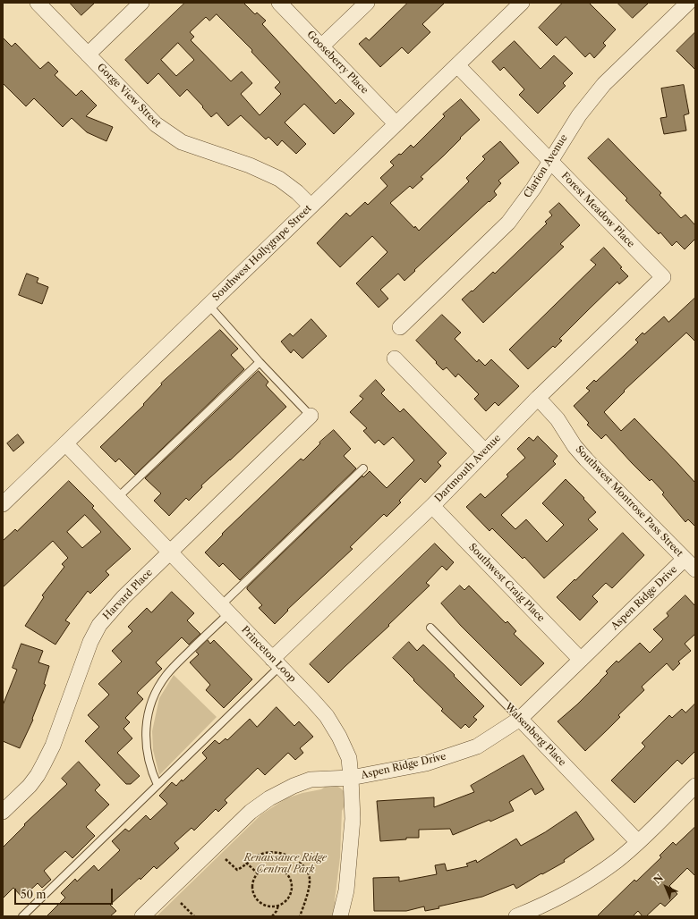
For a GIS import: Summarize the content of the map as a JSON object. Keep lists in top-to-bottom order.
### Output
{
  "streets": {
    "street": [
      "Gooseberry Place",
      "Gorge View Street",
      "Clarion Avenue",
      "Forest Meadow Place",
      "Southwest Hollygrape Street",
      "Dartmouth Avenue",
      "Southwest Montrose Pass Street",
      "Southwest Craig Place",
      "Harvard Place",
      "Aspen Ridge Drive",
      "Princeton Loop",
      "Walsenberg Place"
    ]
  },
  "crossings": [
    ["Gooseberry Place", "Southwest Hollygrape Street"],
    ["Gorge View Street", "Southwest Hollygrape Street"],
    ["Clarion Avenue", "Forest Meadow Place"],
    ["Forest Meadow Place", "Southwest Hollygrape Street"],
    ["Forest Meadow Place", "Dartmouth Avenue"],
    ["Southwest Hollygrape Street", "Princeton Loop"],
    ["Dartmouth Avenue", "Southwest Montrose Pass Street"],
    ["Dartmouth Avenue", "Southwest Craig Place"],
    ["Dartmouth Avenue", "Princeton Loop"],
    ["Southwest Montrose Pass Street", "Aspen Ridge Drive"],
    ["Southwest Craig Place", "Aspen Ridge Drive"],
    ["Harvard Place", "Princeton Loop"],
    ["Aspen Ridge Drive", "Princeton Loop"],
    ["Aspen Ridge Drive", "Walsenberg Place"]
  ],
  "parks": ["Renaissance Ridge Central Park"],
  "scale_bar": "50 m",
  "north": "top left"
}
